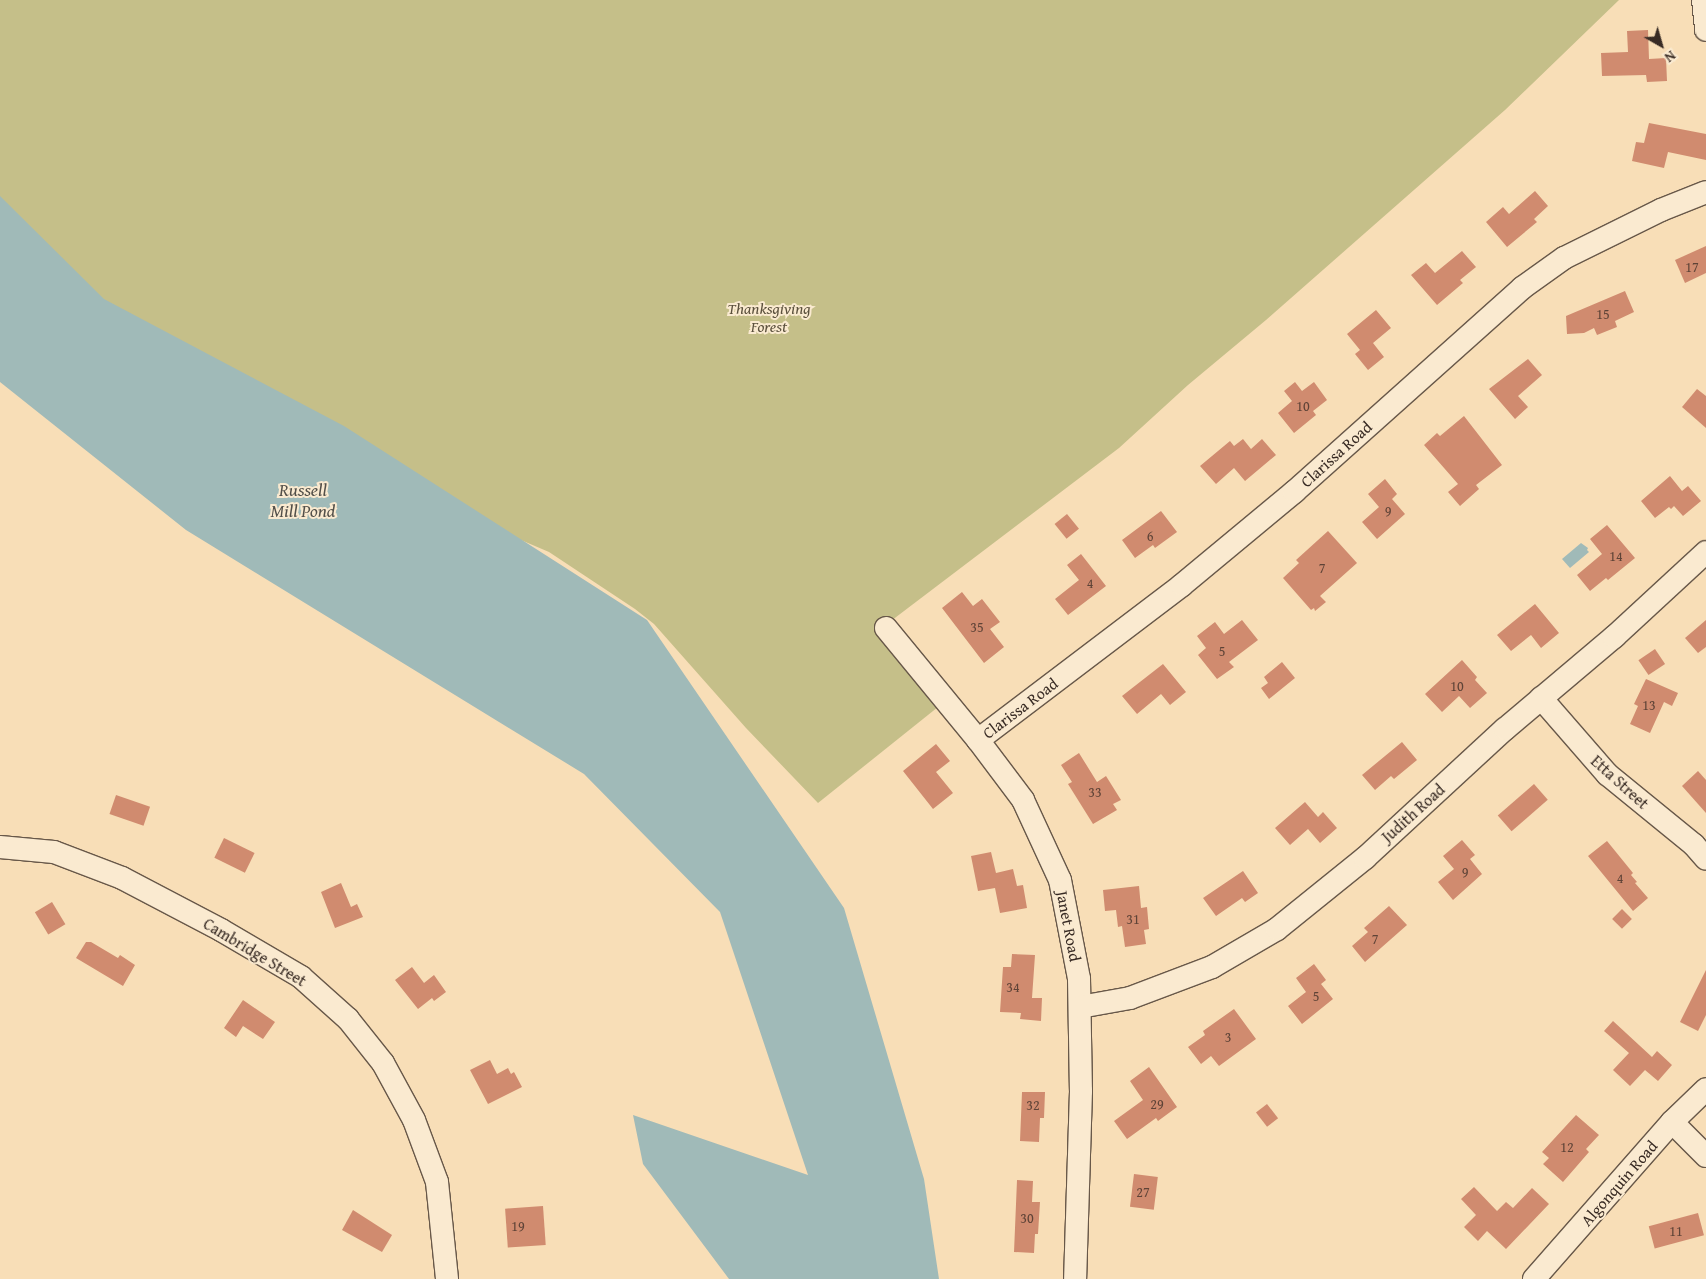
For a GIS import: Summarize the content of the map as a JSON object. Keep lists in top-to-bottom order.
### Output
{
  "streets": {
    "street": [
      "Clarissa Road",
      "Etta Street",
      "Judith Road",
      "Janet Road",
      "Cambridge Street",
      "Algonquin Road"
    ]
  },
  "crossings": [
    ["Clarissa Road", "Janet Road"],
    ["Etta Street", "Judith Road"],
    ["Judith Road", "Janet Road"]
  ],
  "water": ["Russell Mill Pond"],
  "parks": ["Thanksgiving Forest"],
  "house_numbers": [
    "17",
    "15",
    "10",
    "9",
    "6",
    "14",
    "7",
    "4",
    "35",
    "5",
    "10",
    "13",
    "33",
    "9",
    "4",
    "31",
    "7",
    "34",
    "5",
    "3",
    "29",
    "32",
    "12",
    "27",
    "30",
    "19",
    "11"
  ],
  "north": "bottom right"
}
